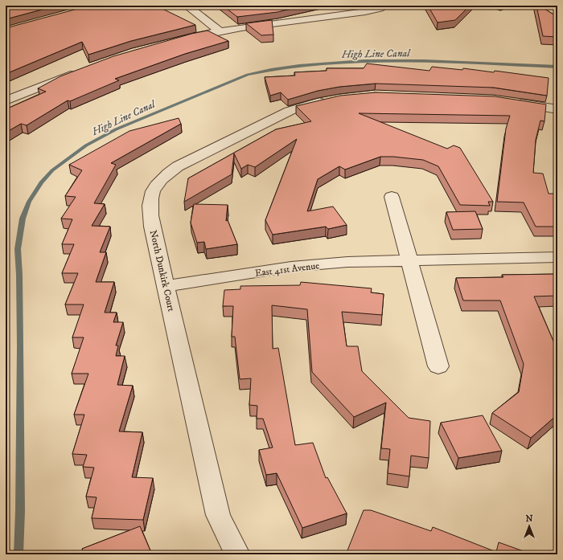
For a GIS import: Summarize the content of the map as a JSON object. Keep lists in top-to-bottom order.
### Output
{
  "streets": {
    "street": ["East 41st Avenue", "North Dunkirk Court"]
  },
  "crossings": [
    ["East 41st Avenue", "North Dunkirk Court"]
  ],
  "water": ["High Line Canal"],
  "north": "top"
}
